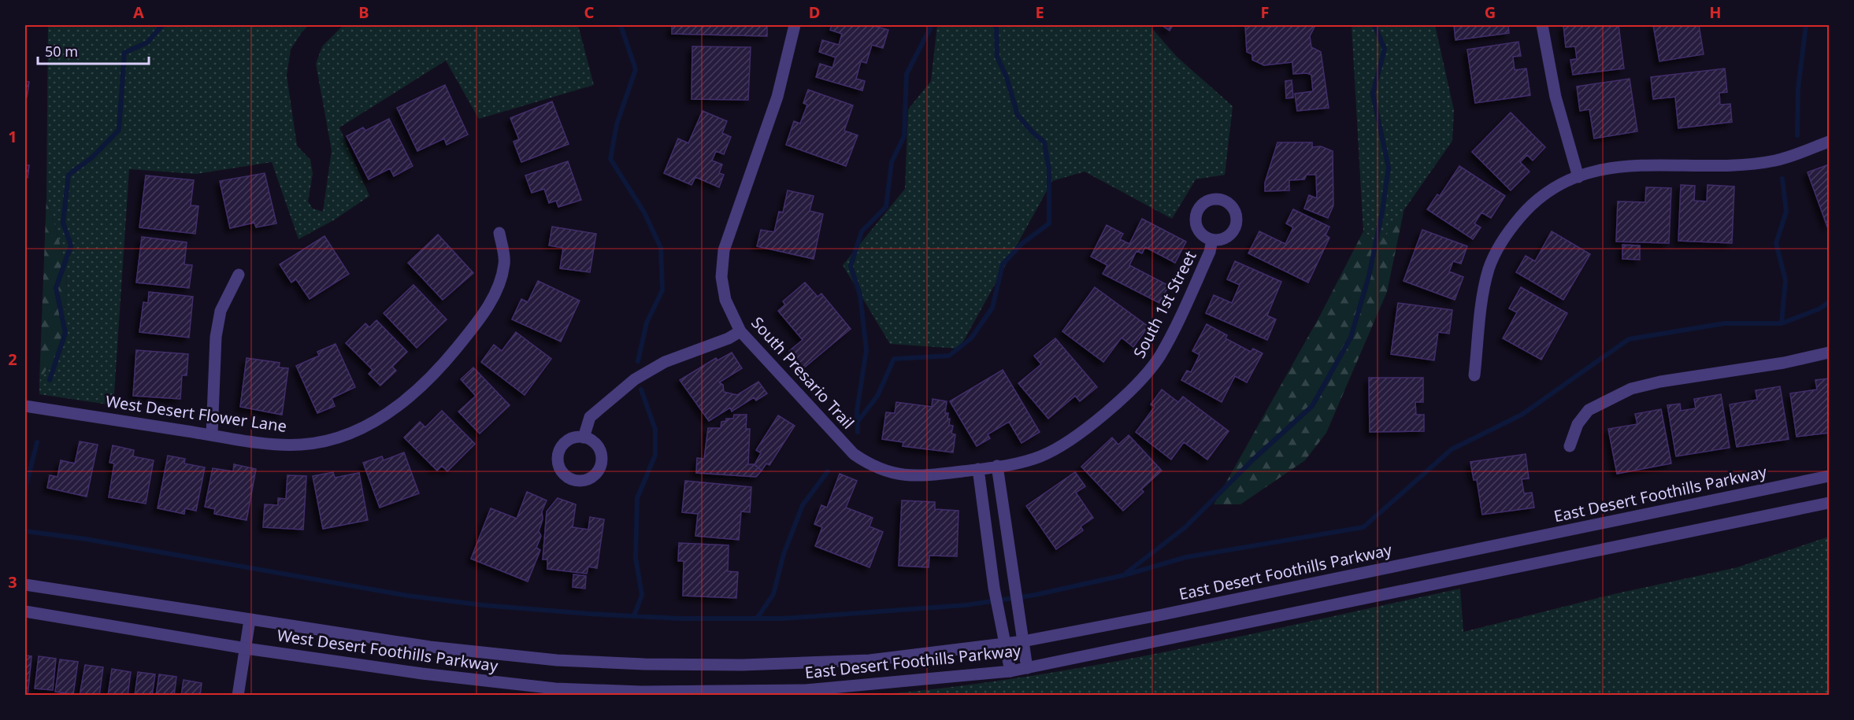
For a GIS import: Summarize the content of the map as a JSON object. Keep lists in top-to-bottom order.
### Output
{
  "streets": {
    "street": [
      "South 1st Street",
      "South Presario Trail",
      "West Desert Flower Lane",
      "East Desert Foothills Parkway",
      "West Desert Foothills Parkway"
    ]
  },
  "crossings": [
    ["South 1st Street", "South Presario Trail"],
    ["East Desert Foothills Parkway", "West Desert Foothills Parkway"]
  ],
  "scale_bar": "50 m",
  "grid": {
    "columns": [
      "A",
      "B",
      "C",
      "D",
      "E",
      "F",
      "G",
      "H"
    ],
    "rows": ["1", "2", "3"]
  }
}
